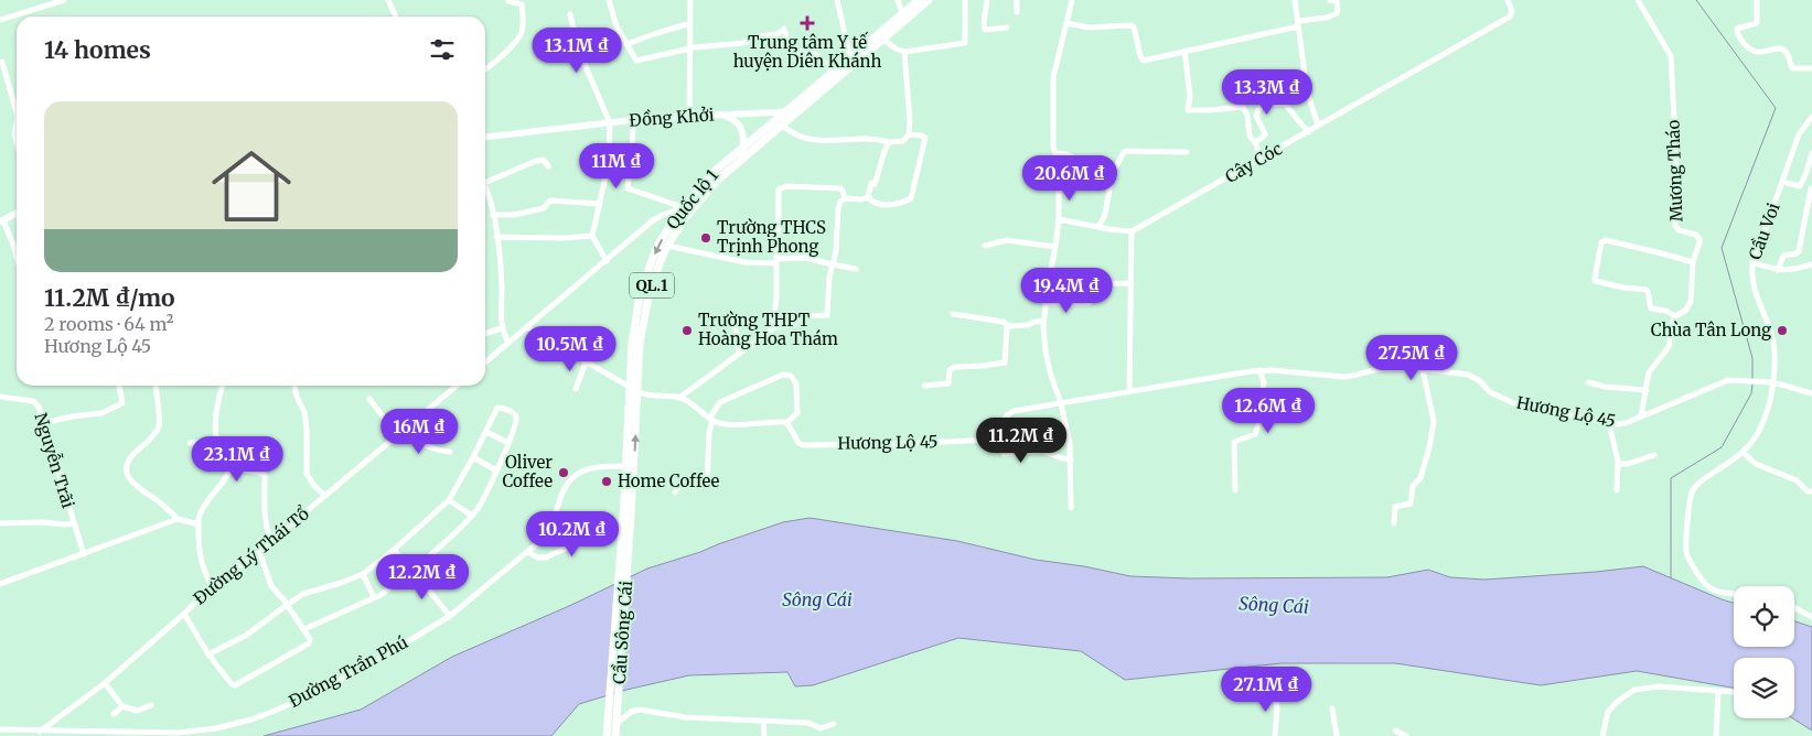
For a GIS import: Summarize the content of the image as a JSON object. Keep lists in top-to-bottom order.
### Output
{
  "streets": {
    "highway": ["Quốc lộ 1", "QL.1", "Cầu Sông Cái"],
    "main road": ["Đồng Khởi"],
    "street": [
      "Cây Cóc",
      "Mương Tháo",
      "Cầu Voi",
      "Hương Lộ 45",
      "Nguyễn Trãi",
      "Đường Lý Thái Tổ",
      "Đường Trần Phú"
    ]
  },
  "crossings": [
    ["Đồng Khởi", "Quốc lộ 1"],
    ["Mương Tháo", "Hương Lộ 45"],
    ["Quốc lộ 1", "Cầu Sông Cái"],
    ["Quốc lộ 1", "Đường Trần Phú"],
    ["Cầu Voi", "Hương Lộ 45"],
    ["QL.1", "Cầu Sông Cái"],
    ["Đường Lý Thái Tổ", "Đường Trần Phú"]
  ],
  "water": ["Sông Cái"],
  "places": {
    "health": ["Trung tâm Y tế huyện Diên Khánh"],
    "other": [
      "Trường THCS Trịnh Phong",
      "Trường THPT Hoàng Hoa Thám",
      "Chùa Tân Long",
      "Oliver Coffee",
      "Home Coffee"
    ]
  },
  "page": {
    "heading": "14 homes",
    "price": [
      "13.1M ₫",
      "13.3M ₫",
      "11M ₫",
      "20.6M ₫",
      "19.4M ₫",
      "10.5M ₫",
      "27.5M ₫",
      "12.6M ₫",
      "16M ₫",
      "11.2M ₫",
      "23.1M ₫",
      "10.2M ₫",
      "12.2M ₫",
      "27.1M ₫"
    ],
    "list": [
      {
        "name": "11.2M ₫/mo",
        "note": "2 rooms · 64 m² · Hương Lộ 45"
      }
    ]
  }
}
